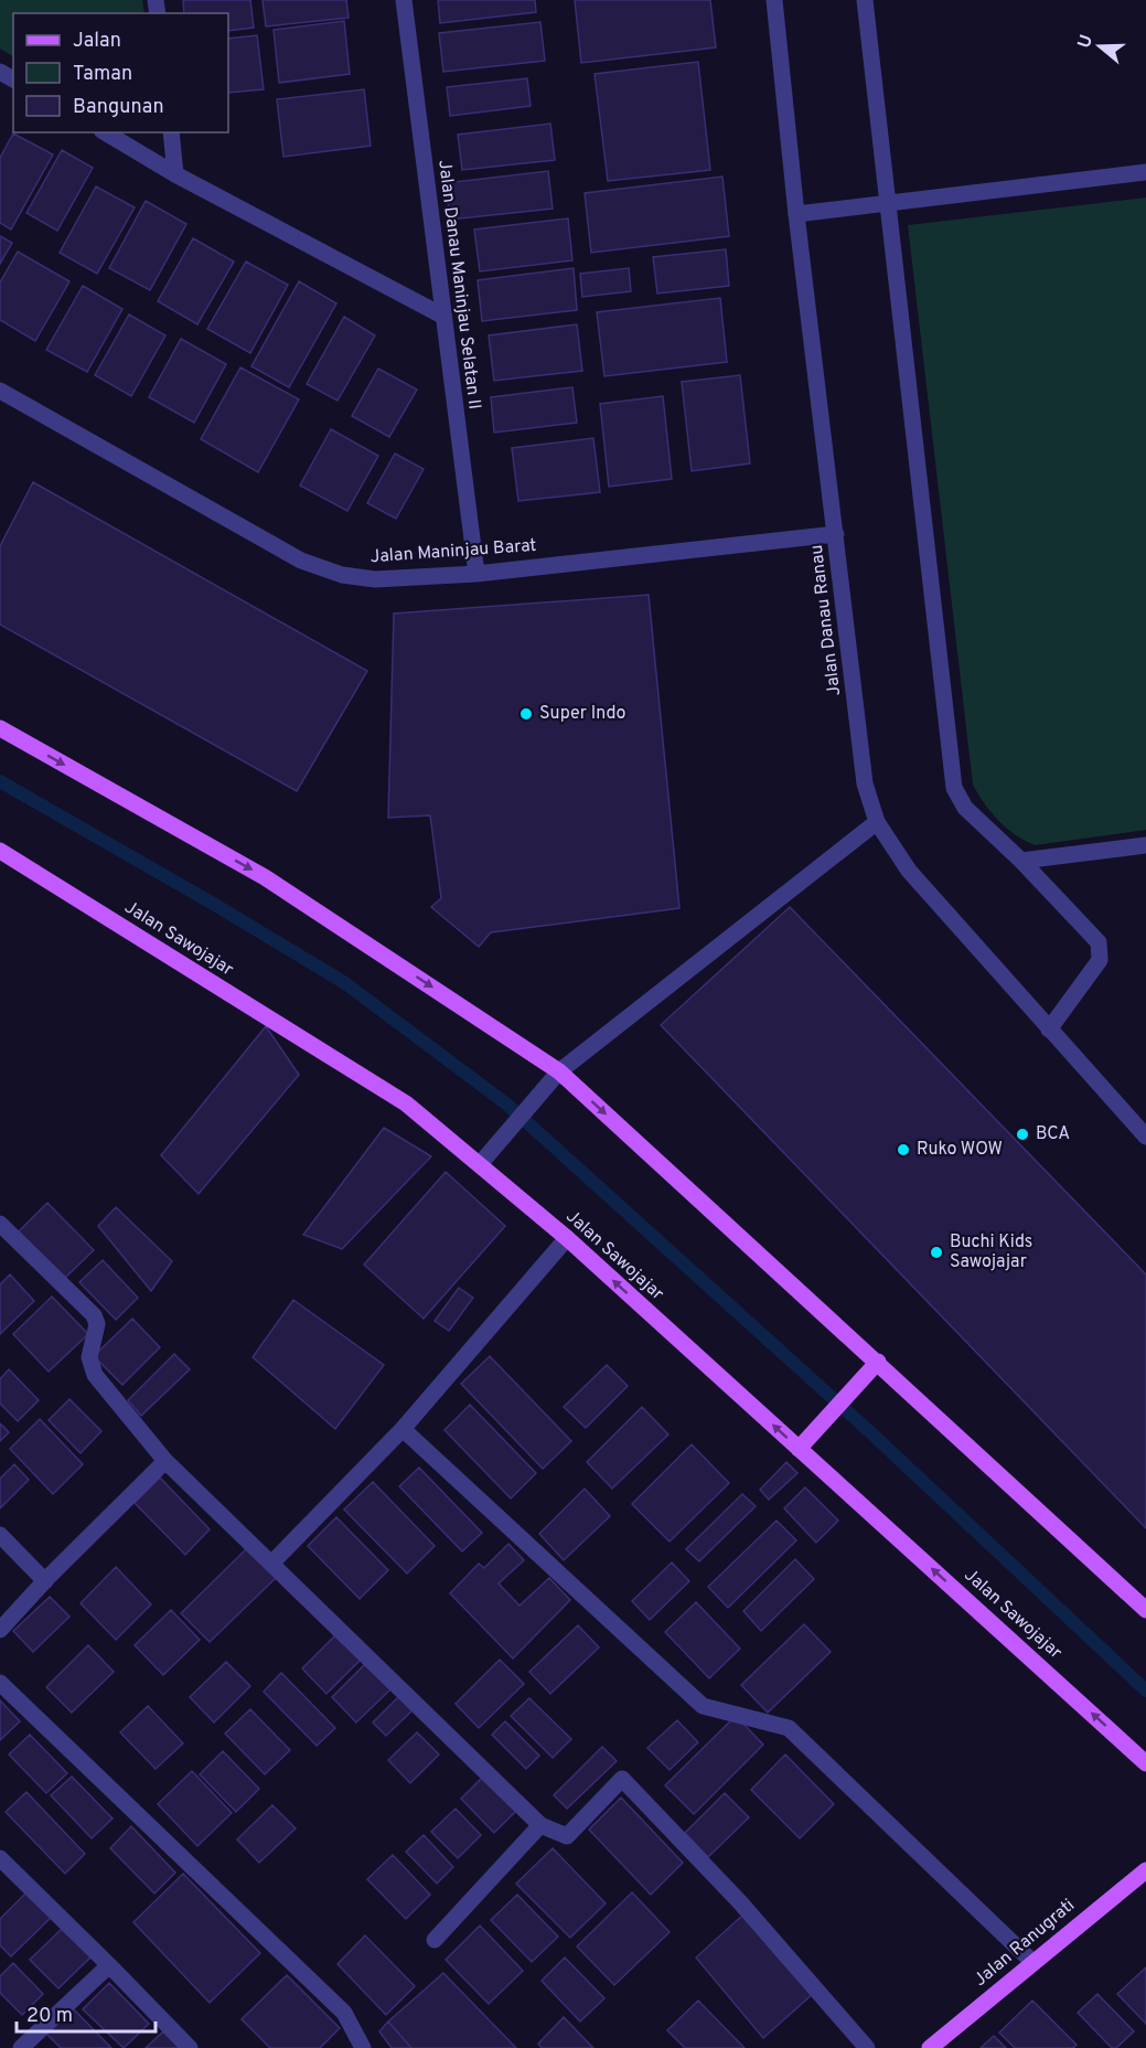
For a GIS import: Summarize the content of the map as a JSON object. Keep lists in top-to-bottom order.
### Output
{
  "streets": {
    "main road": ["Jalan Sawojajar", "Jalan Ranugrati"],
    "street": ["Jalan Danau Maninjau Selatan II", "Jalan Maninjau Barat", "Jalan Danau Ranau"]
  },
  "crossings": [
    ["Jalan Danau Maninjau Selatan II", "Jalan Maninjau Barat"],
    ["Jalan Maninjau Barat", "Jalan Danau Ranau"]
  ],
  "places": [
    "Super Indo",
    "BCA",
    "Ruko WOW",
    "Buchi Kids Sawojajar"
  ],
  "legend": ["Jalan", "Taman", "Bangunan"],
  "scale_bar": "20 m",
  "north": "left"
}
